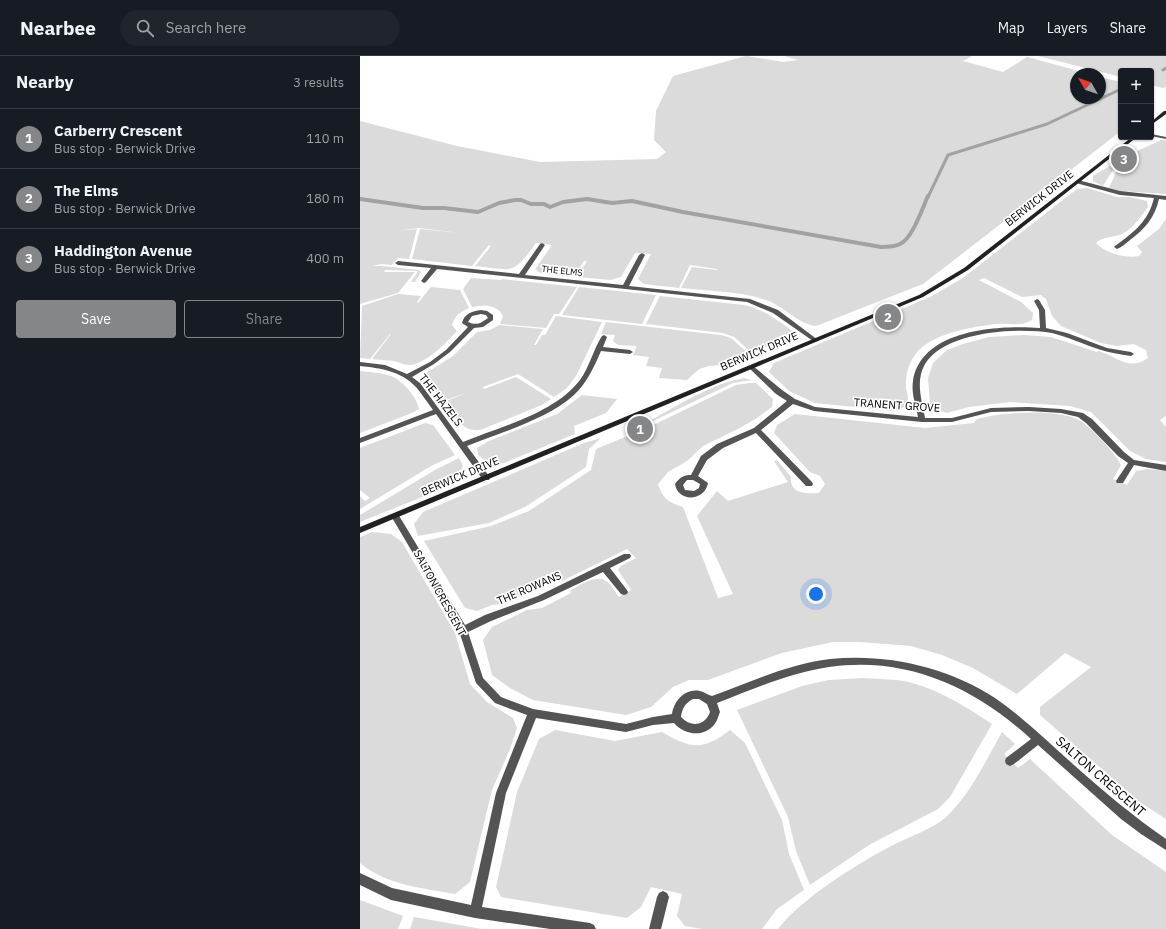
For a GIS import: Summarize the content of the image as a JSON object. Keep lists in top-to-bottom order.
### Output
{
  "streets": {
    "street": [
      "BERWICK DRIVE",
      "THE ELMS",
      "THE HAZELS",
      "TRANENT GROVE",
      "THE ROWANS",
      "SALTON CRESCENT"
    ]
  },
  "crossings": [
    ["BERWICK DRIVE", "THE ELMS"],
    ["BERWICK DRIVE", "THE HAZELS"],
    ["BERWICK DRIVE", "TRANENT GROVE"],
    ["BERWICK DRIVE", "SALTON CRESCENT"],
    ["THE ROWANS", "SALTON CRESCENT"]
  ],
  "north": "top left",
  "page": {
    "header": "Nearbee",
    "search": "Search here",
    "nav": ["Map", "Layers", "Share"],
    "heading": ["Nearby", "3 results"],
    "map_buttons": ["+", "−"],
    "list": [
      {
        "mark": "1",
        "name": "Carberry Crescent",
        "note": "Bus stop · Berwick Drive",
        "value": "110 m"
      },
      {
        "mark": "2",
        "name": "The Elms",
        "note": "Bus stop · Berwick Drive",
        "value": "180 m"
      },
      {
        "mark": "3",
        "name": "Haddington Avenue",
        "note": "Bus stop · Berwick Drive",
        "value": "400 m"
      }
    ],
    "pins": ["3", "2", "1"],
    "buttons": ["Save", "Share"]
  }
}
